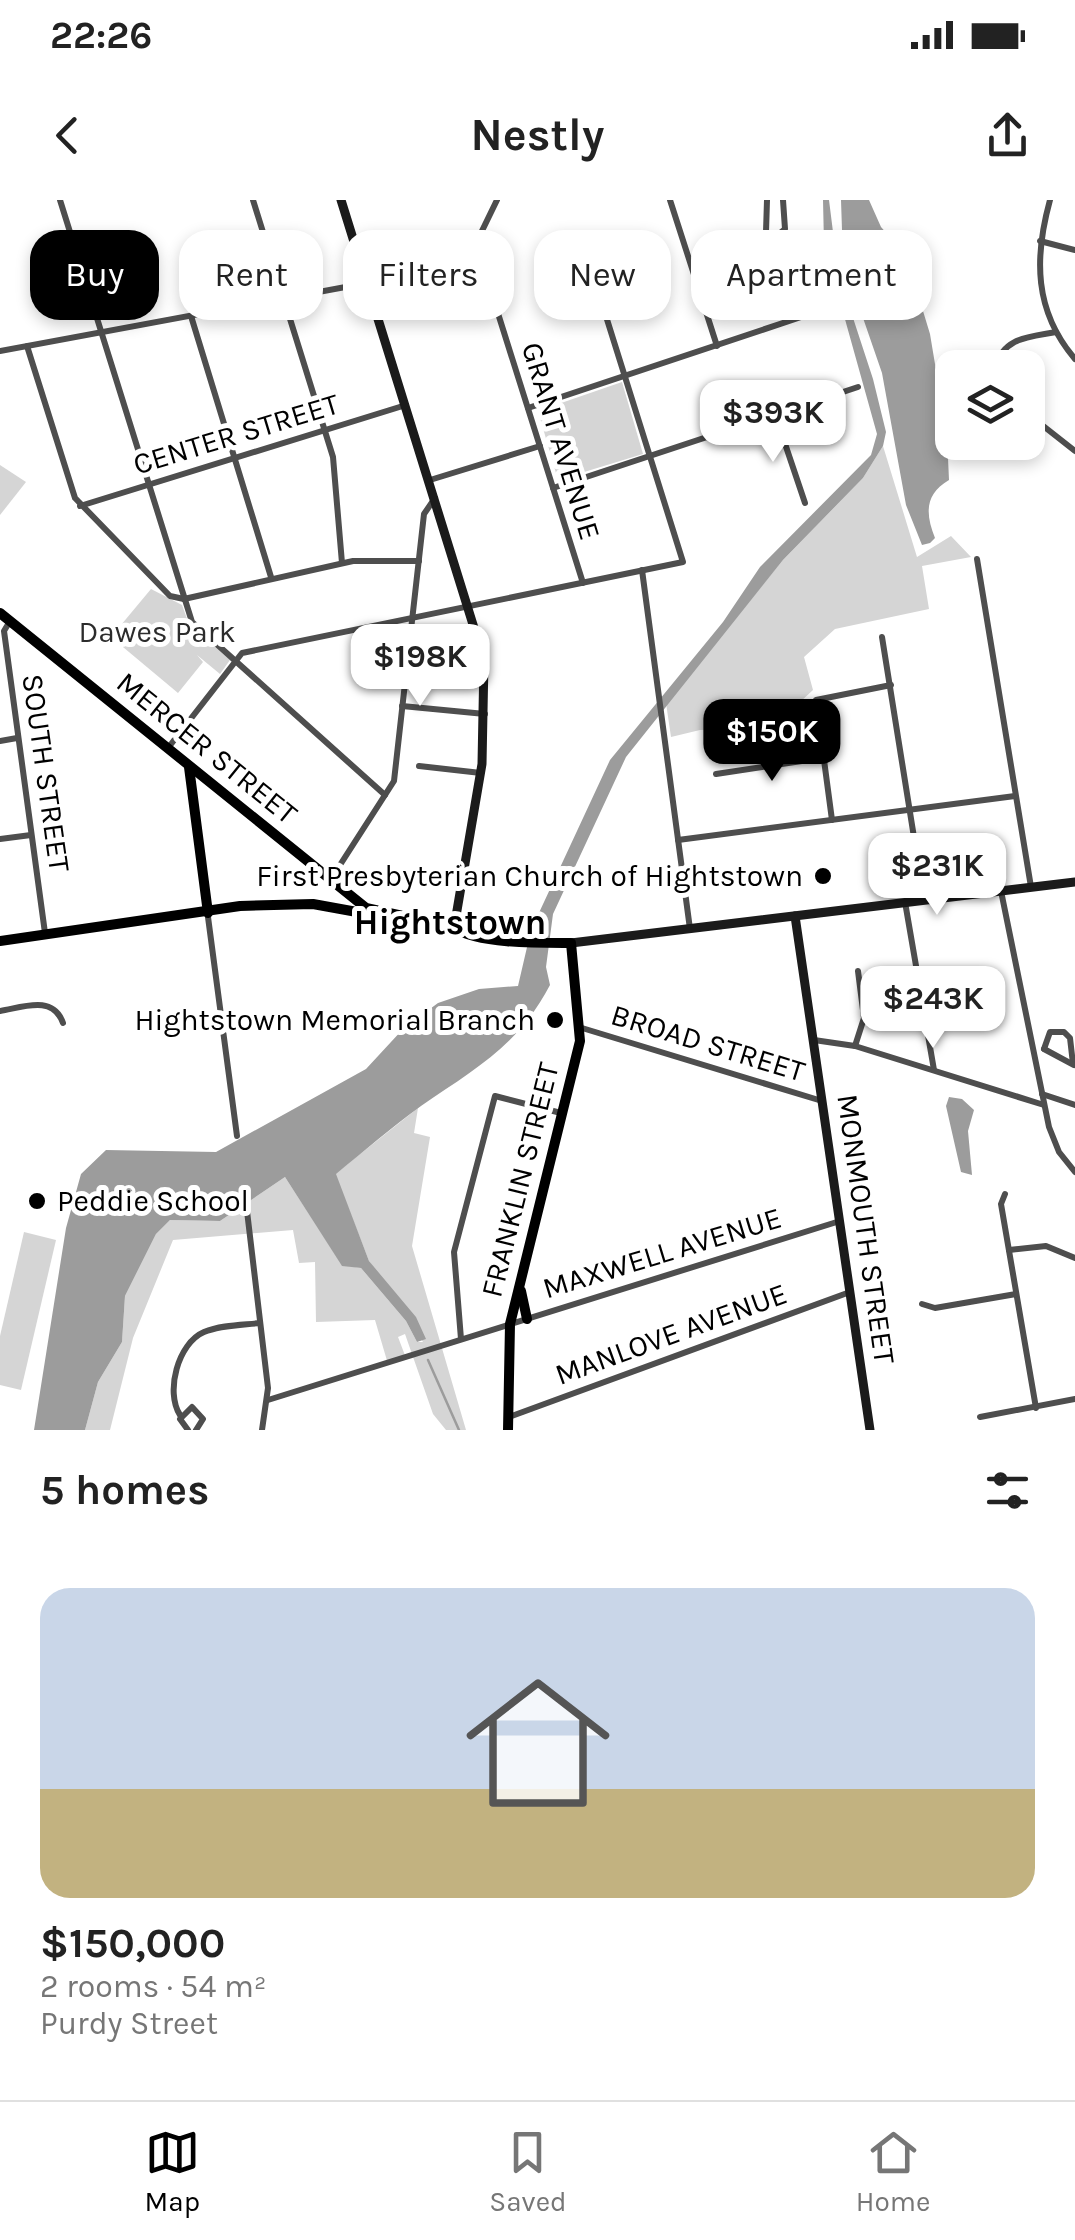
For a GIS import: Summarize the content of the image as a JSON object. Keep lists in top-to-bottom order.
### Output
{
  "streets": {
    "main road": ["MERCER STREET", "FRANKLIN STREET"],
    "street": [
      "CENTER STREET",
      "GRANT AVENUE",
      "SOUTH STREET",
      "BROAD STREET",
      "MONMOUTH STREET",
      "MAXWELL AVENUE",
      "MANLOVE AVENUE"
    ]
  },
  "crossings": [
    ["MERCER STREET", "SOUTH STREET"],
    ["BROAD STREET", "FRANKLIN STREET"],
    ["BROAD STREET", "MONMOUTH STREET"],
    ["FRANKLIN STREET", "MAXWELL AVENUE"],
    ["FRANKLIN STREET", "MANLOVE AVENUE"],
    ["MONMOUTH STREET", "MAXWELL AVENUE"],
    ["MONMOUTH STREET", "MANLOVE AVENUE"]
  ],
  "districts": ["Hightstown"],
  "parks": ["Dawes Park"],
  "places": ["First Presbyterian Church of Hightstown", "Hightstown Memorial Branch", "Peddie School"],
  "page": {
    "status": "22:26",
    "header": "Nestly",
    "chip": [
      "Buy",
      "Rent",
      "Filters",
      "New",
      "Apartment"
    ],
    "price": [
      "$393K",
      "$198K",
      "$150K",
      "$231K",
      "$243K"
    ],
    "heading": "5 homes",
    "list": [
      {
        "name": "$150,000",
        "note": "2 rooms · 54 m² · Purdy Street"
      }
    ],
    "tabs": ["Map", "Saved", "Home"]
  }
}
